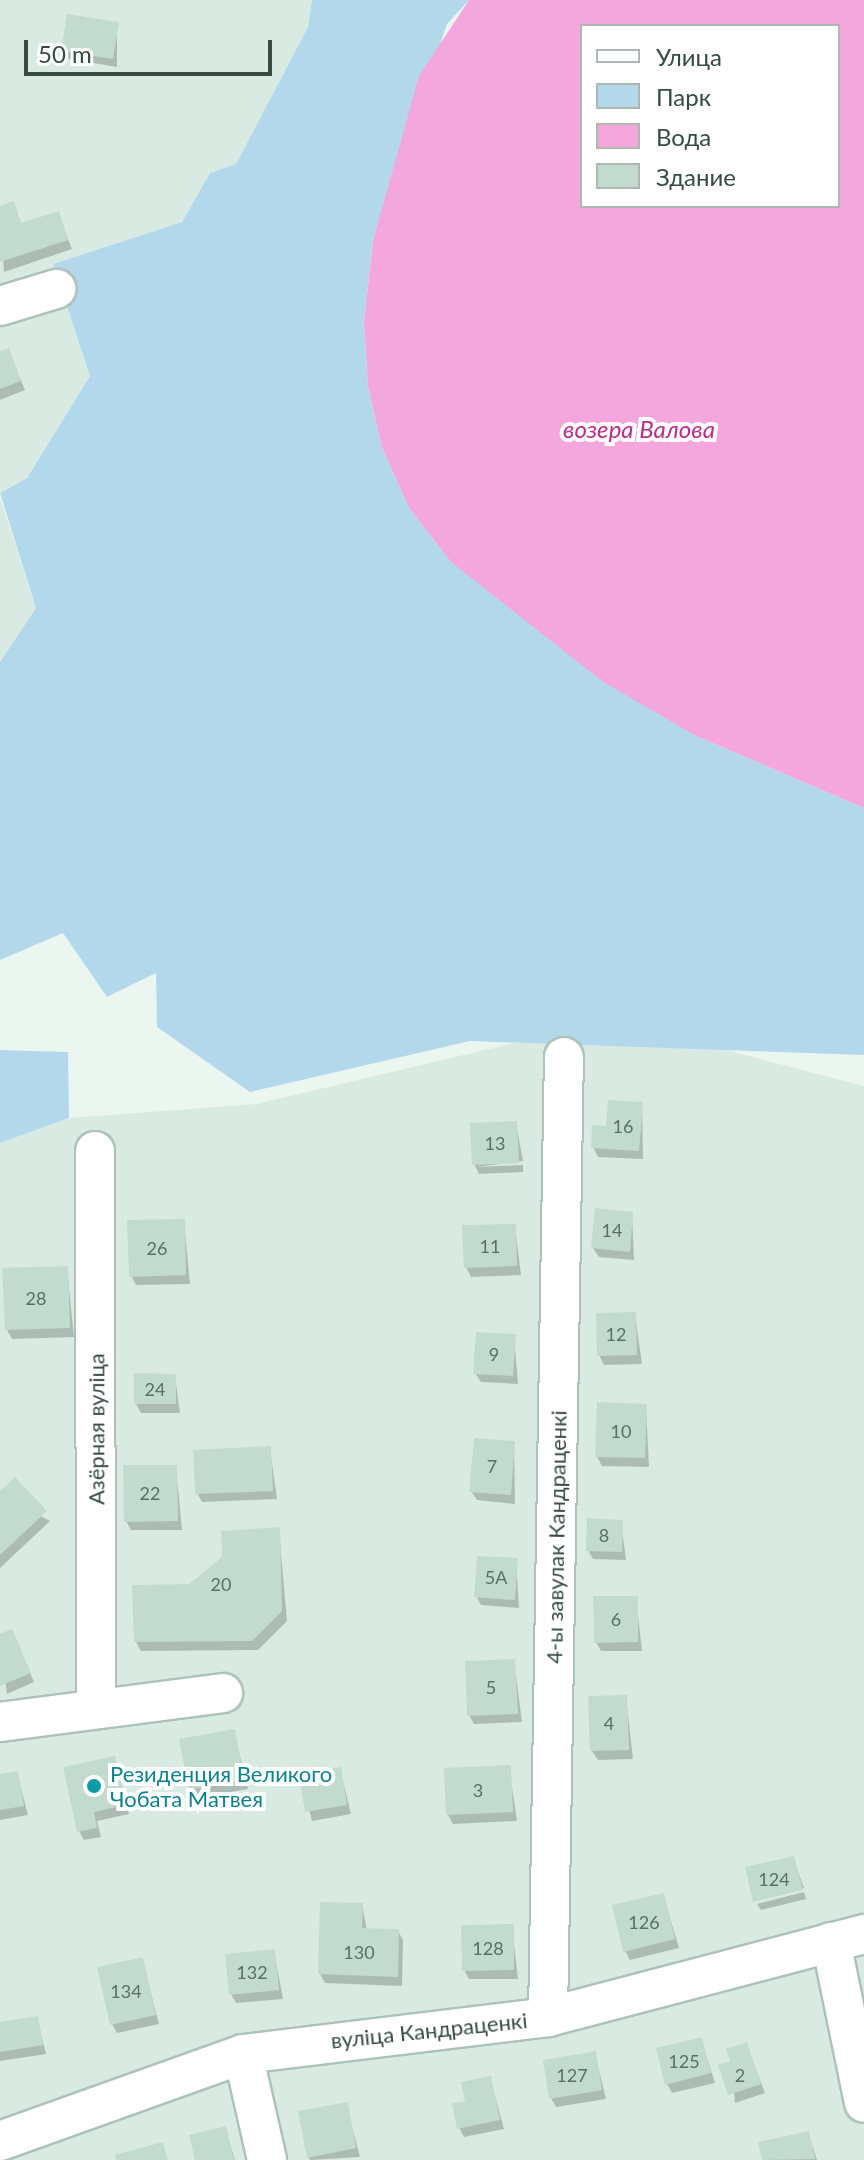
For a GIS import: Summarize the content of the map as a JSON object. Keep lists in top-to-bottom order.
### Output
{
  "streets": {
    "street": ["Азёрная вуліца", "4-ы завулак Кандраценкі", "вуліца Кандраценкі"]
  },
  "crossings": [
    ["4-ы завулак Кандраценкі", "вуліца Кандраценкі"]
  ],
  "water": ["возера Валова"],
  "places": ["Резиденция Великого Чобата Матвея"],
  "house_numbers": [
    "16",
    "13",
    "14",
    "11",
    "26",
    "28",
    "12",
    "9",
    "24",
    "10",
    "7",
    "22",
    "8",
    "5А",
    "20",
    "6",
    "5",
    "4",
    "3",
    "124",
    "126",
    "128",
    "130",
    "132",
    "134",
    "125",
    "127",
    "2"
  ],
  "legend": [
    "Улица",
    "Парк",
    "Вода",
    "Здание"
  ],
  "scale_bar": "50 m"
}
